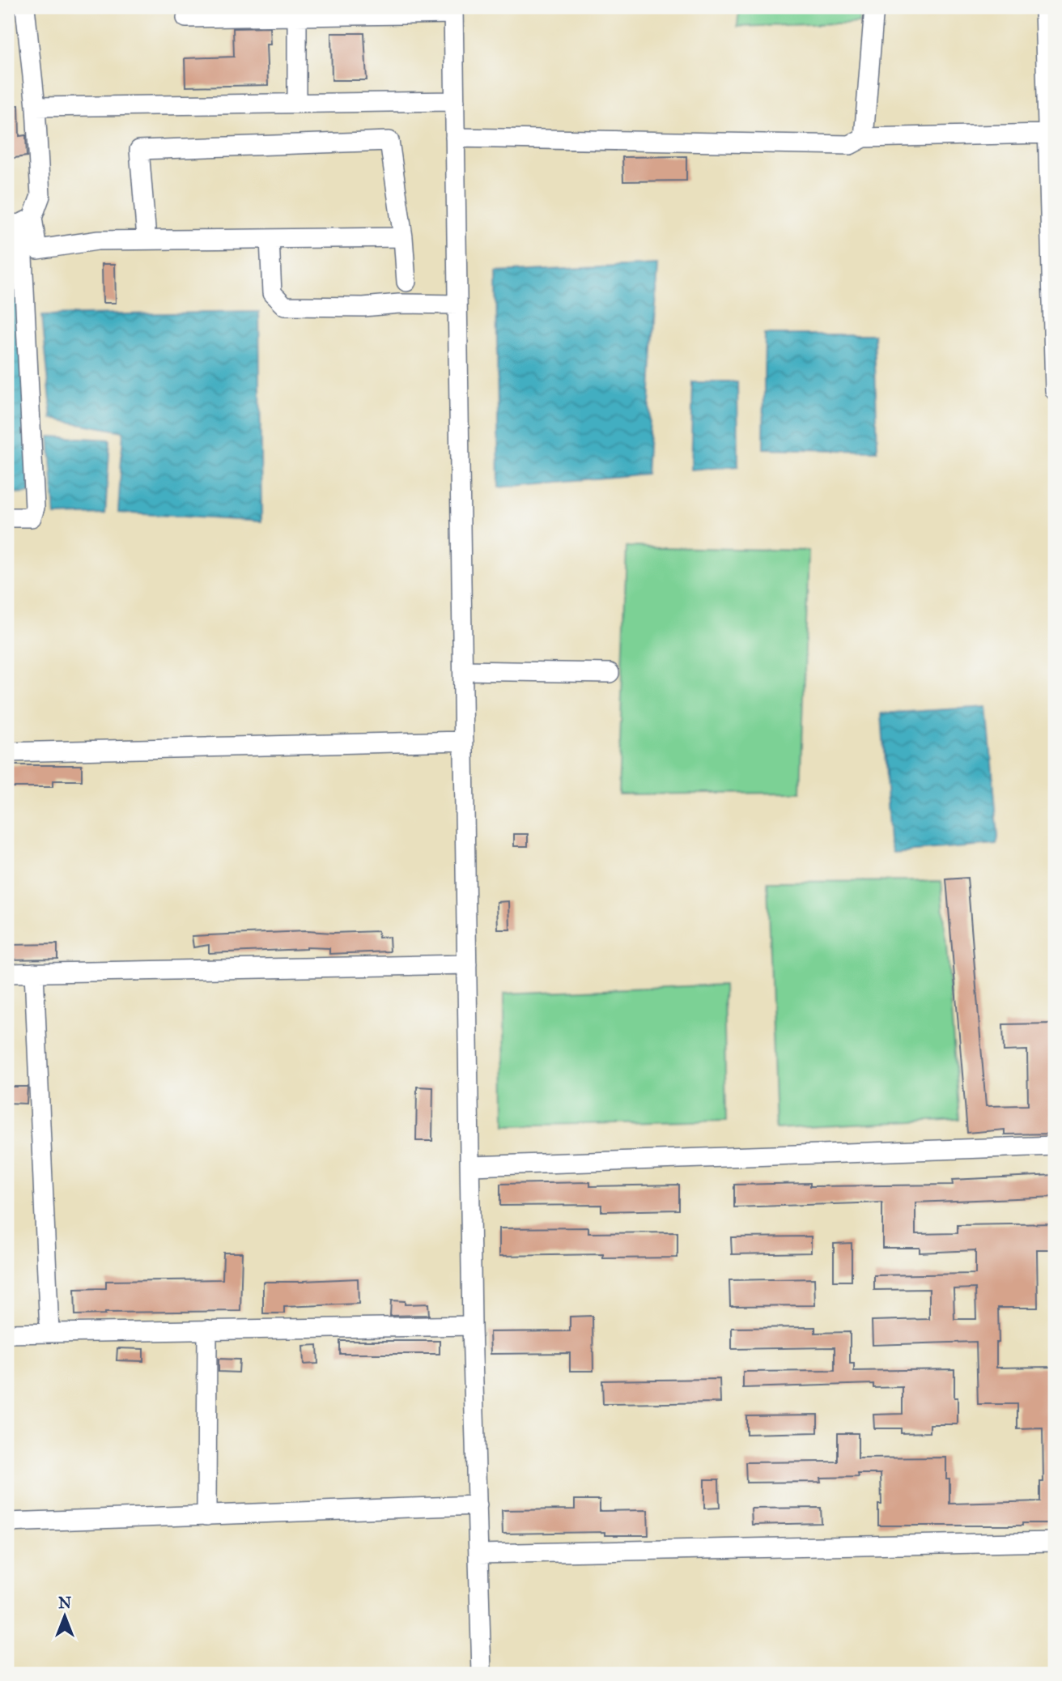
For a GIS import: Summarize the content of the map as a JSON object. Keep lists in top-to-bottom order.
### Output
{
  "north": "top"
}
